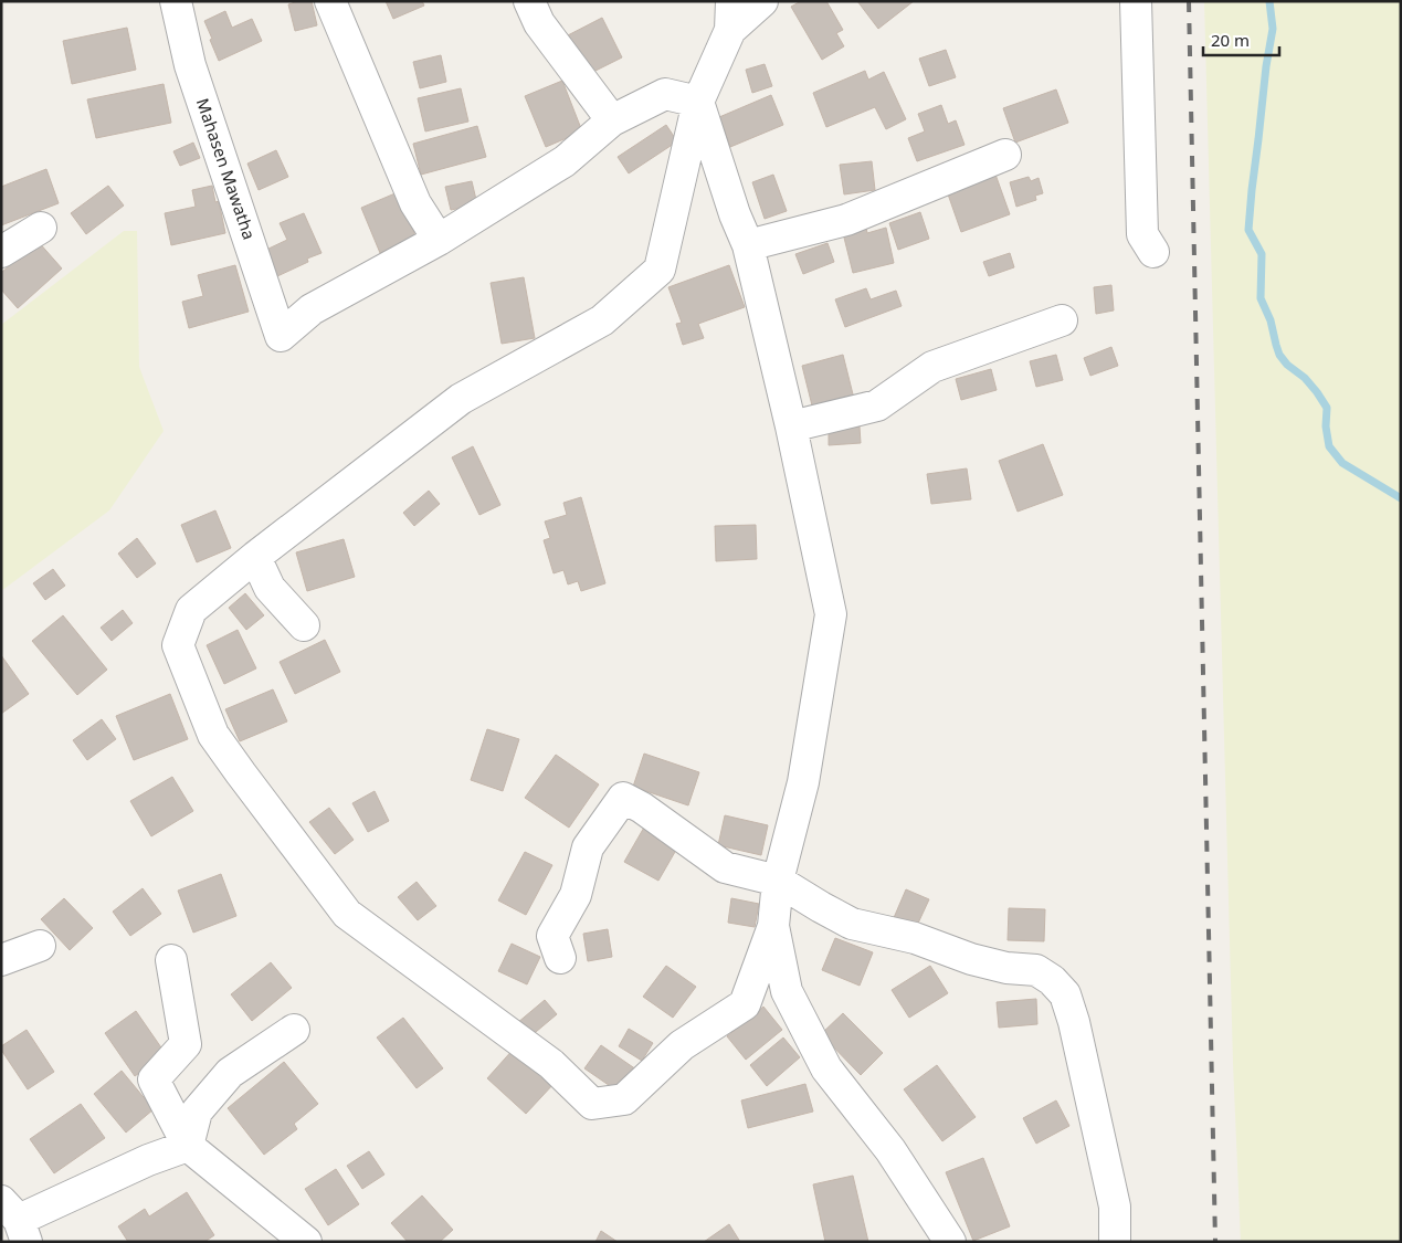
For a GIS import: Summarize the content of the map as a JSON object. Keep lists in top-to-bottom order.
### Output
{
  "streets": {
    "street": ["Mahasen Mawatha"]
  },
  "scale_bar": "20 m"
}
